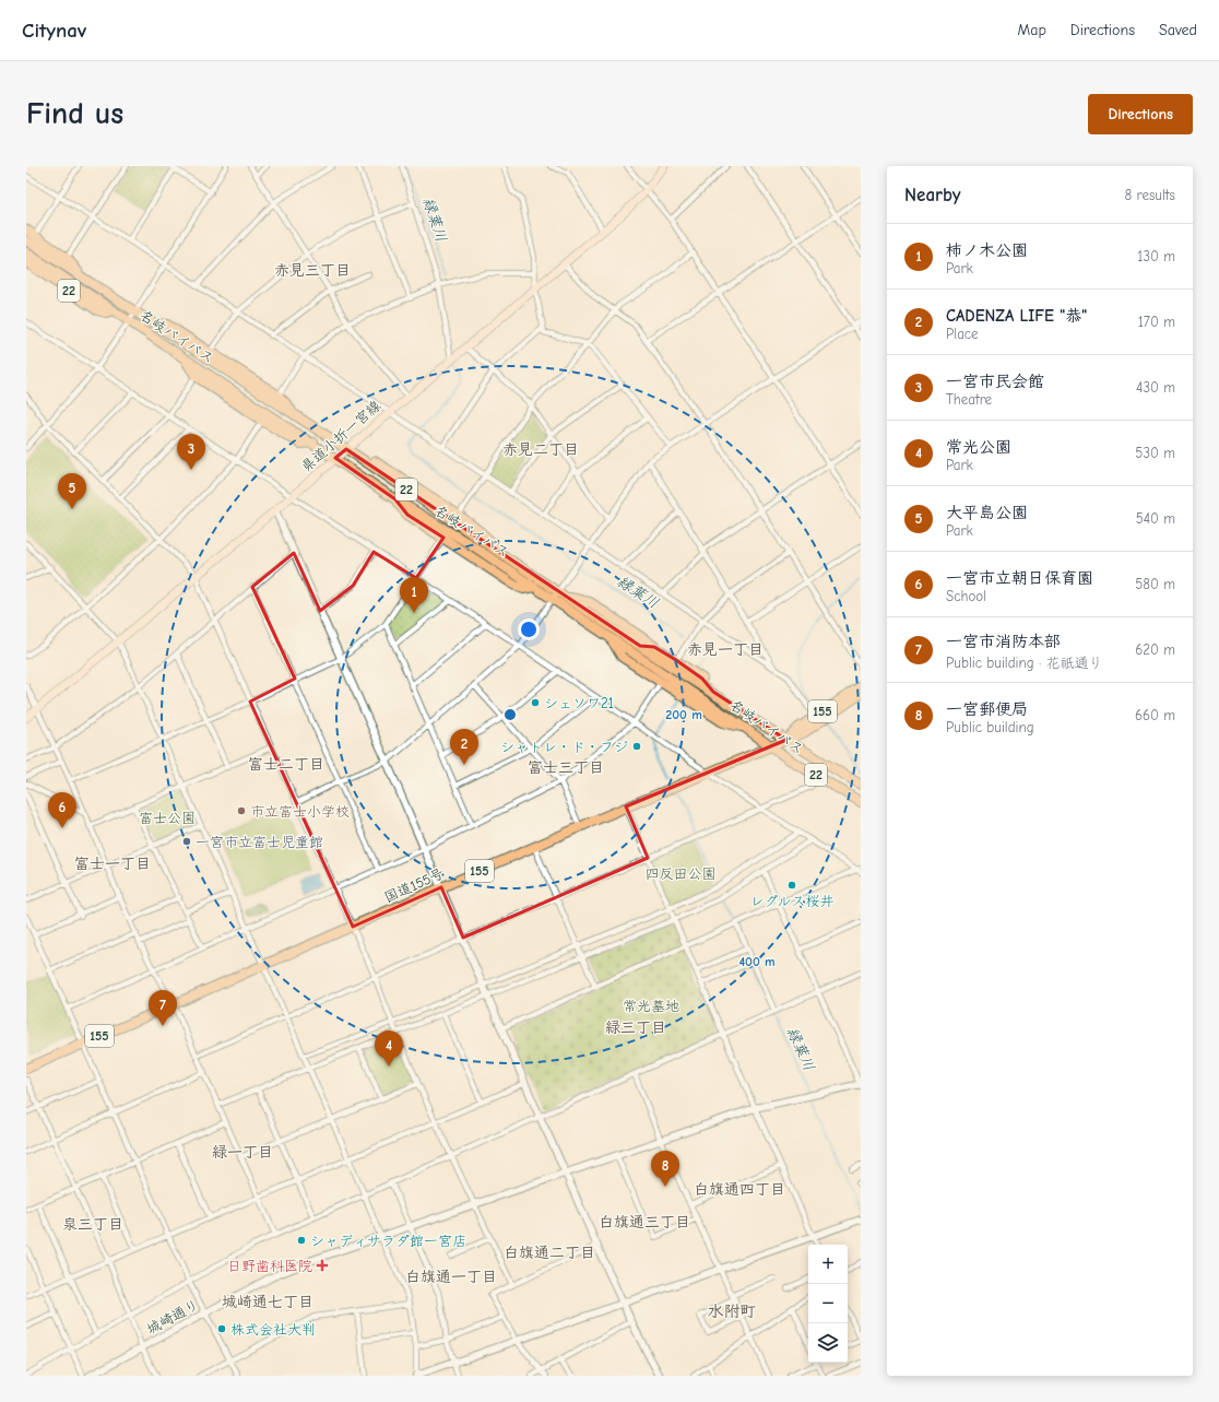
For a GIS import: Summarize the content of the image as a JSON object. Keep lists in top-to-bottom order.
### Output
{
  "streets": {
    "highway": [
      "22",
      "名岐バイパス",
      "155",
      "国道155号"
    ],
    "main road": ["県道小折一宮線"],
    "street": ["城崎通り"]
  },
  "crossings": [
    ["22", "名岐バイパス"],
    ["名岐バイパス", "県道小折一宮線"],
    ["名岐バイパス", "国道155号"],
    ["155", "国道155号"]
  ],
  "districts": [
    "赤見三丁目",
    "赤見二丁目",
    "赤見一丁目",
    "富士二丁目",
    "富士三丁目",
    "富士一丁目",
    "緑三丁目",
    "緑一丁目",
    "白旗通四丁目",
    "白旗通三丁目",
    "泉三丁目",
    "白旗通二丁目",
    "白旗通一丁目",
    "城崎通七丁目",
    "水附町"
  ],
  "water": ["縁葉川"],
  "parks": ["富士公園", "四反田公園", "常光墓地"],
  "places": {
    "other": [
      "シェソワ21",
      "シャトレ・ド・フジ",
      "市立富士小学校",
      "一宮市立富士児童館",
      "レグルス桜井",
      "シャディサラダ館一宮店",
      "株式会社大判"
    ],
    "health": ["日野歯科医院"]
  },
  "page": {
    "header": "Citynav",
    "nav": ["Map", "Directions", "Saved"],
    "buttons": "Directions",
    "title": "Find us",
    "heading": ["Nearby", "8 results"],
    "list": [
      {
        "mark": "1",
        "name": "柿ノ木公園",
        "note": "Park",
        "value": "130 m"
      },
      {
        "mark": "2",
        "name": "CADENZA LIFE \"恭\"",
        "note": "Place",
        "value": "170 m"
      },
      {
        "mark": "3",
        "name": "一宮市民会館",
        "note": "Theatre",
        "value": "430 m"
      },
      {
        "mark": "4",
        "name": "常光公園",
        "note": "Park",
        "value": "530 m"
      },
      {
        "mark": "5",
        "name": "大平島公園",
        "note": "Park",
        "value": "540 m"
      },
      {
        "mark": "6",
        "name": "一宮市立朝日保育園",
        "note": "School",
        "value": "580 m"
      },
      {
        "mark": "7",
        "name": "一宮市消防本部",
        "note": "Public building · 花祇通り",
        "value": "620 m"
      },
      {
        "mark": "8",
        "name": "一宮郵便局",
        "note": "Public building",
        "value": "660 m"
      }
    ],
    "pins": [
      "3",
      "5",
      "1",
      "2",
      "6",
      "7",
      "4",
      "8"
    ],
    "map_buttons": ["+", "−"]
  },
  "rings": ["200 m", "400 m"]
}
